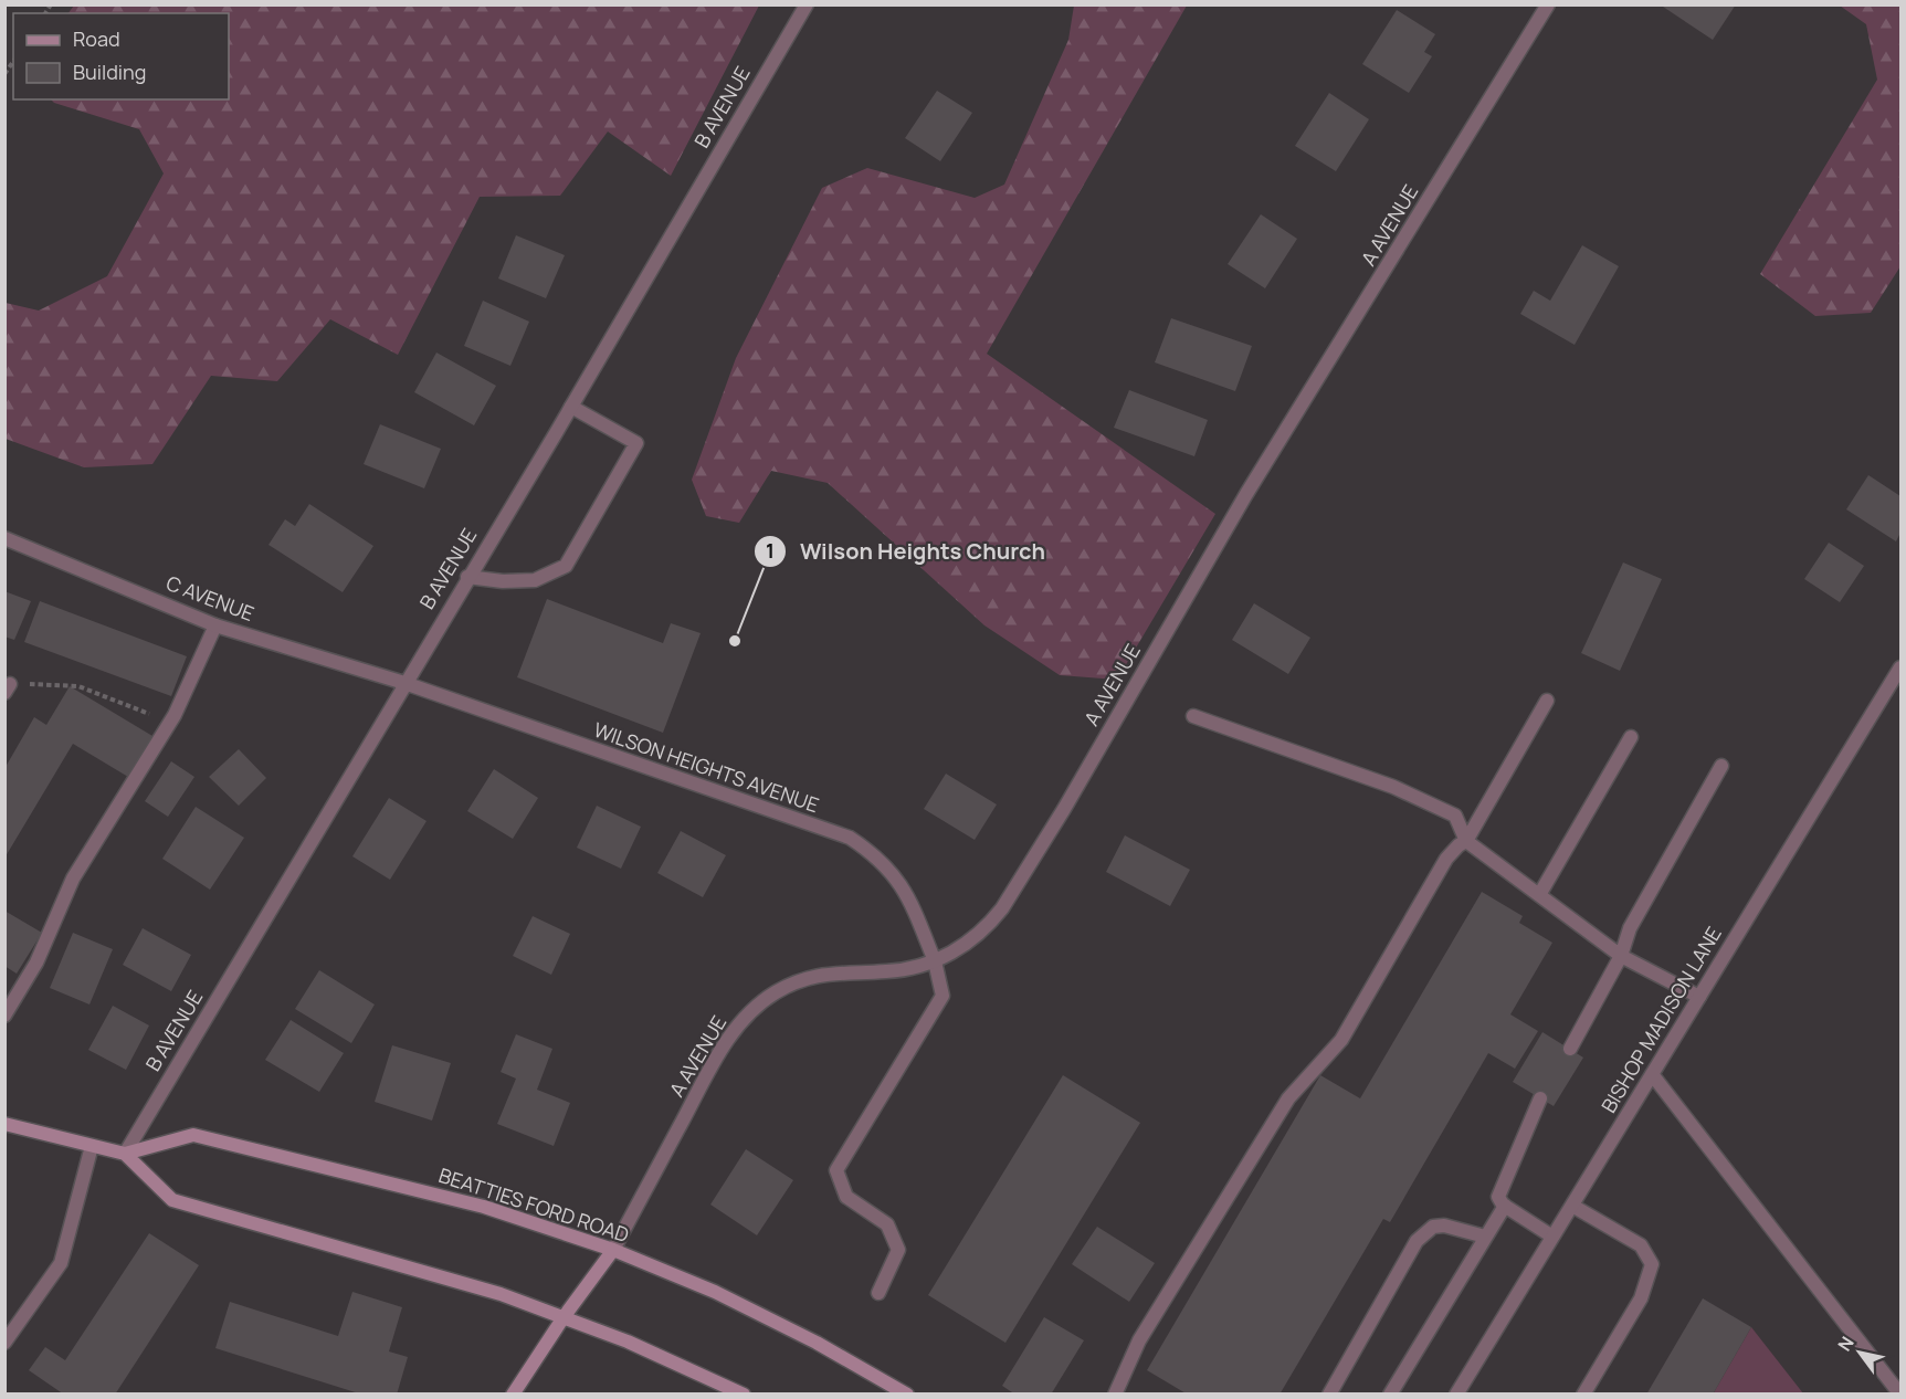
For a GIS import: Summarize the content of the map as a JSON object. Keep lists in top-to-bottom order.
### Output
{
  "streets": {
    "main road": ["BEATTIES FORD ROAD"],
    "street": [
      "B AVENUE",
      "A AVENUE",
      "C AVENUE",
      "WILSON HEIGHTS AVENUE",
      "BISHOP MADISON LANE"
    ]
  },
  "crossings": [
    ["B AVENUE", "C AVENUE"],
    ["B AVENUE", "WILSON HEIGHTS AVENUE"],
    ["B AVENUE", "BEATTIES FORD ROAD"],
    ["A AVENUE", "WILSON HEIGHTS AVENUE"],
    ["A AVENUE", "BEATTIES FORD ROAD"],
    ["C AVENUE", "WILSON HEIGHTS AVENUE"]
  ],
  "places": ["Wilson Heights Church"],
  "legend": ["Road", "Building"],
  "north": "top left"
}
